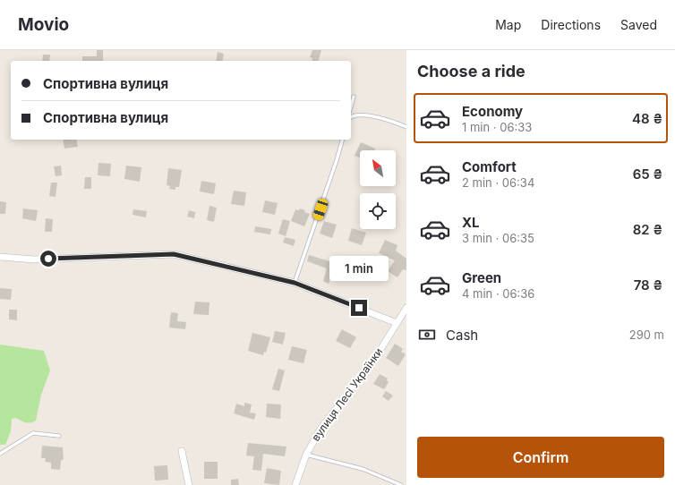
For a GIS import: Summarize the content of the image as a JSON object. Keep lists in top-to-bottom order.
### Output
{
  "streets": {
    "street": ["вулиця Лесі Українки"]
  },
  "north": "top left",
  "page": {
    "header": "Movio",
    "nav": ["Map", "Directions", "Saved"],
    "heading": "Choose a ride",
    "banner": ["Спортивна вулиця", "Спортивна вулиця"],
    "list": [
      {
        "name": "Economy",
        "note": "1 min · 06:33",
        "value": "48 ₴"
      },
      {
        "name": "Comfort",
        "note": "2 min · 06:34",
        "value": "65 ₴"
      },
      {
        "name": "XL",
        "note": "3 min · 06:35",
        "value": "82 ₴"
      },
      {
        "name": "Green",
        "note": "4 min · 06:36",
        "value": "78 ₴"
      }
    ],
    "bubble": "1 min",
    "pay": ["Cash", "290 m"],
    "buttons": "Confirm"
  }
}
